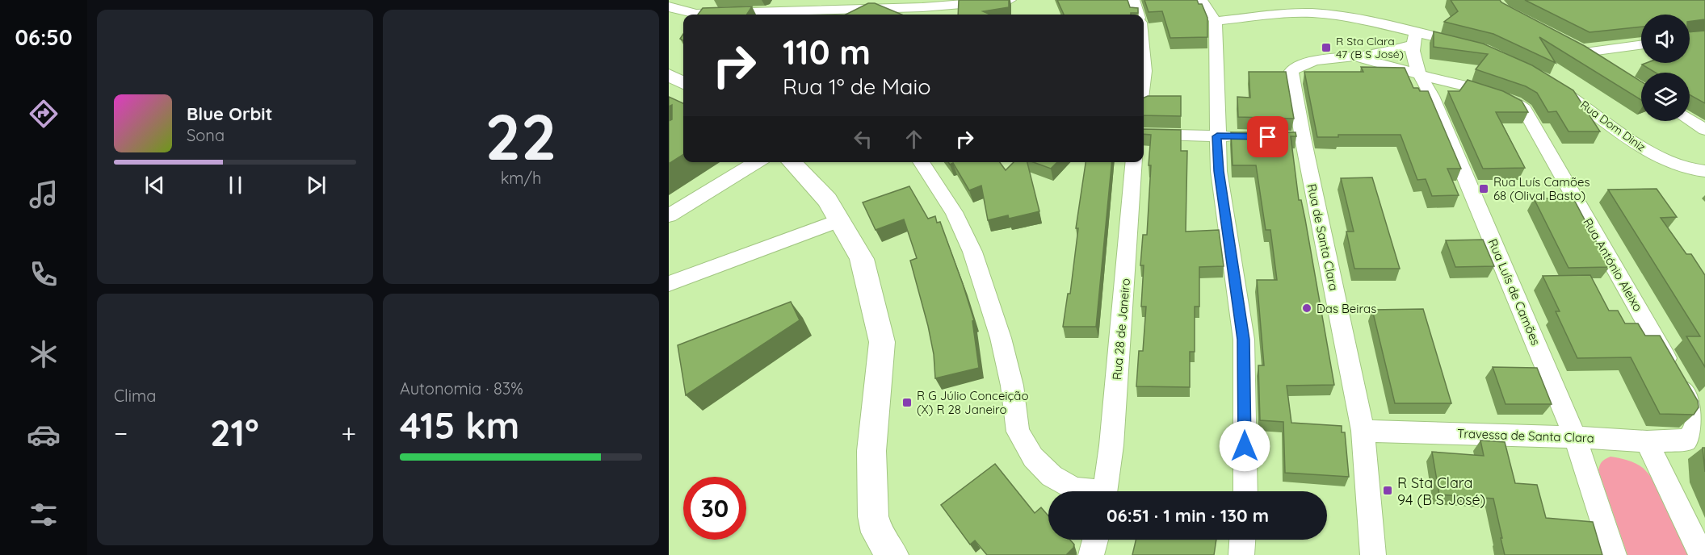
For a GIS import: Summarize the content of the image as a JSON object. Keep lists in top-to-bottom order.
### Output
{
  "streets": {
    "street": [
      "Rua Dom Diniz",
      "Rua de Santa Clara",
      "Rua António Aleixo",
      "Rua Luís de Camões",
      "Rua 28 de Janeiro",
      "Travessa de Santa Clara"
    ]
  },
  "crossings": [
    ["Rua de Santa Clara", "Rua António Aleixo"],
    ["Rua de Santa Clara", "Rua Luís de Camões"],
    ["Rua de Santa Clara", "Travessa de Santa Clara"],
    ["Rua António Aleixo", "Rua Luís de Camões"],
    ["Rua António Aleixo", "Travessa de Santa Clara"],
    ["Rua Luís de Camões", "Travessa de Santa Clara"]
  ],
  "places": {
    "transit": [
      "R Sta Clara 47 (B S José)",
      "Rua Luís Camões 68 (Olival Basto)",
      "R G Júlio Conceição (X) R 28 Janeiro",
      "R Sta Clara 94 (B S José)"
    ],
    "other": ["Das Beiras"]
  },
  "page": {
    "tabs": "06:50",
    "tile": [
      ["22", "km/h"],
      "Clima",
      ["Autonomia · 83%", "415 km"]
    ],
    "turn": ["110 m", "Rua 1º de Maio"],
    "song": ["Blue Orbit", "Sona"],
    "heat": ["−", "21°", "+"],
    "limit": "30",
    "trip": "06:51 · 1 min · 130 m"
  }
}
